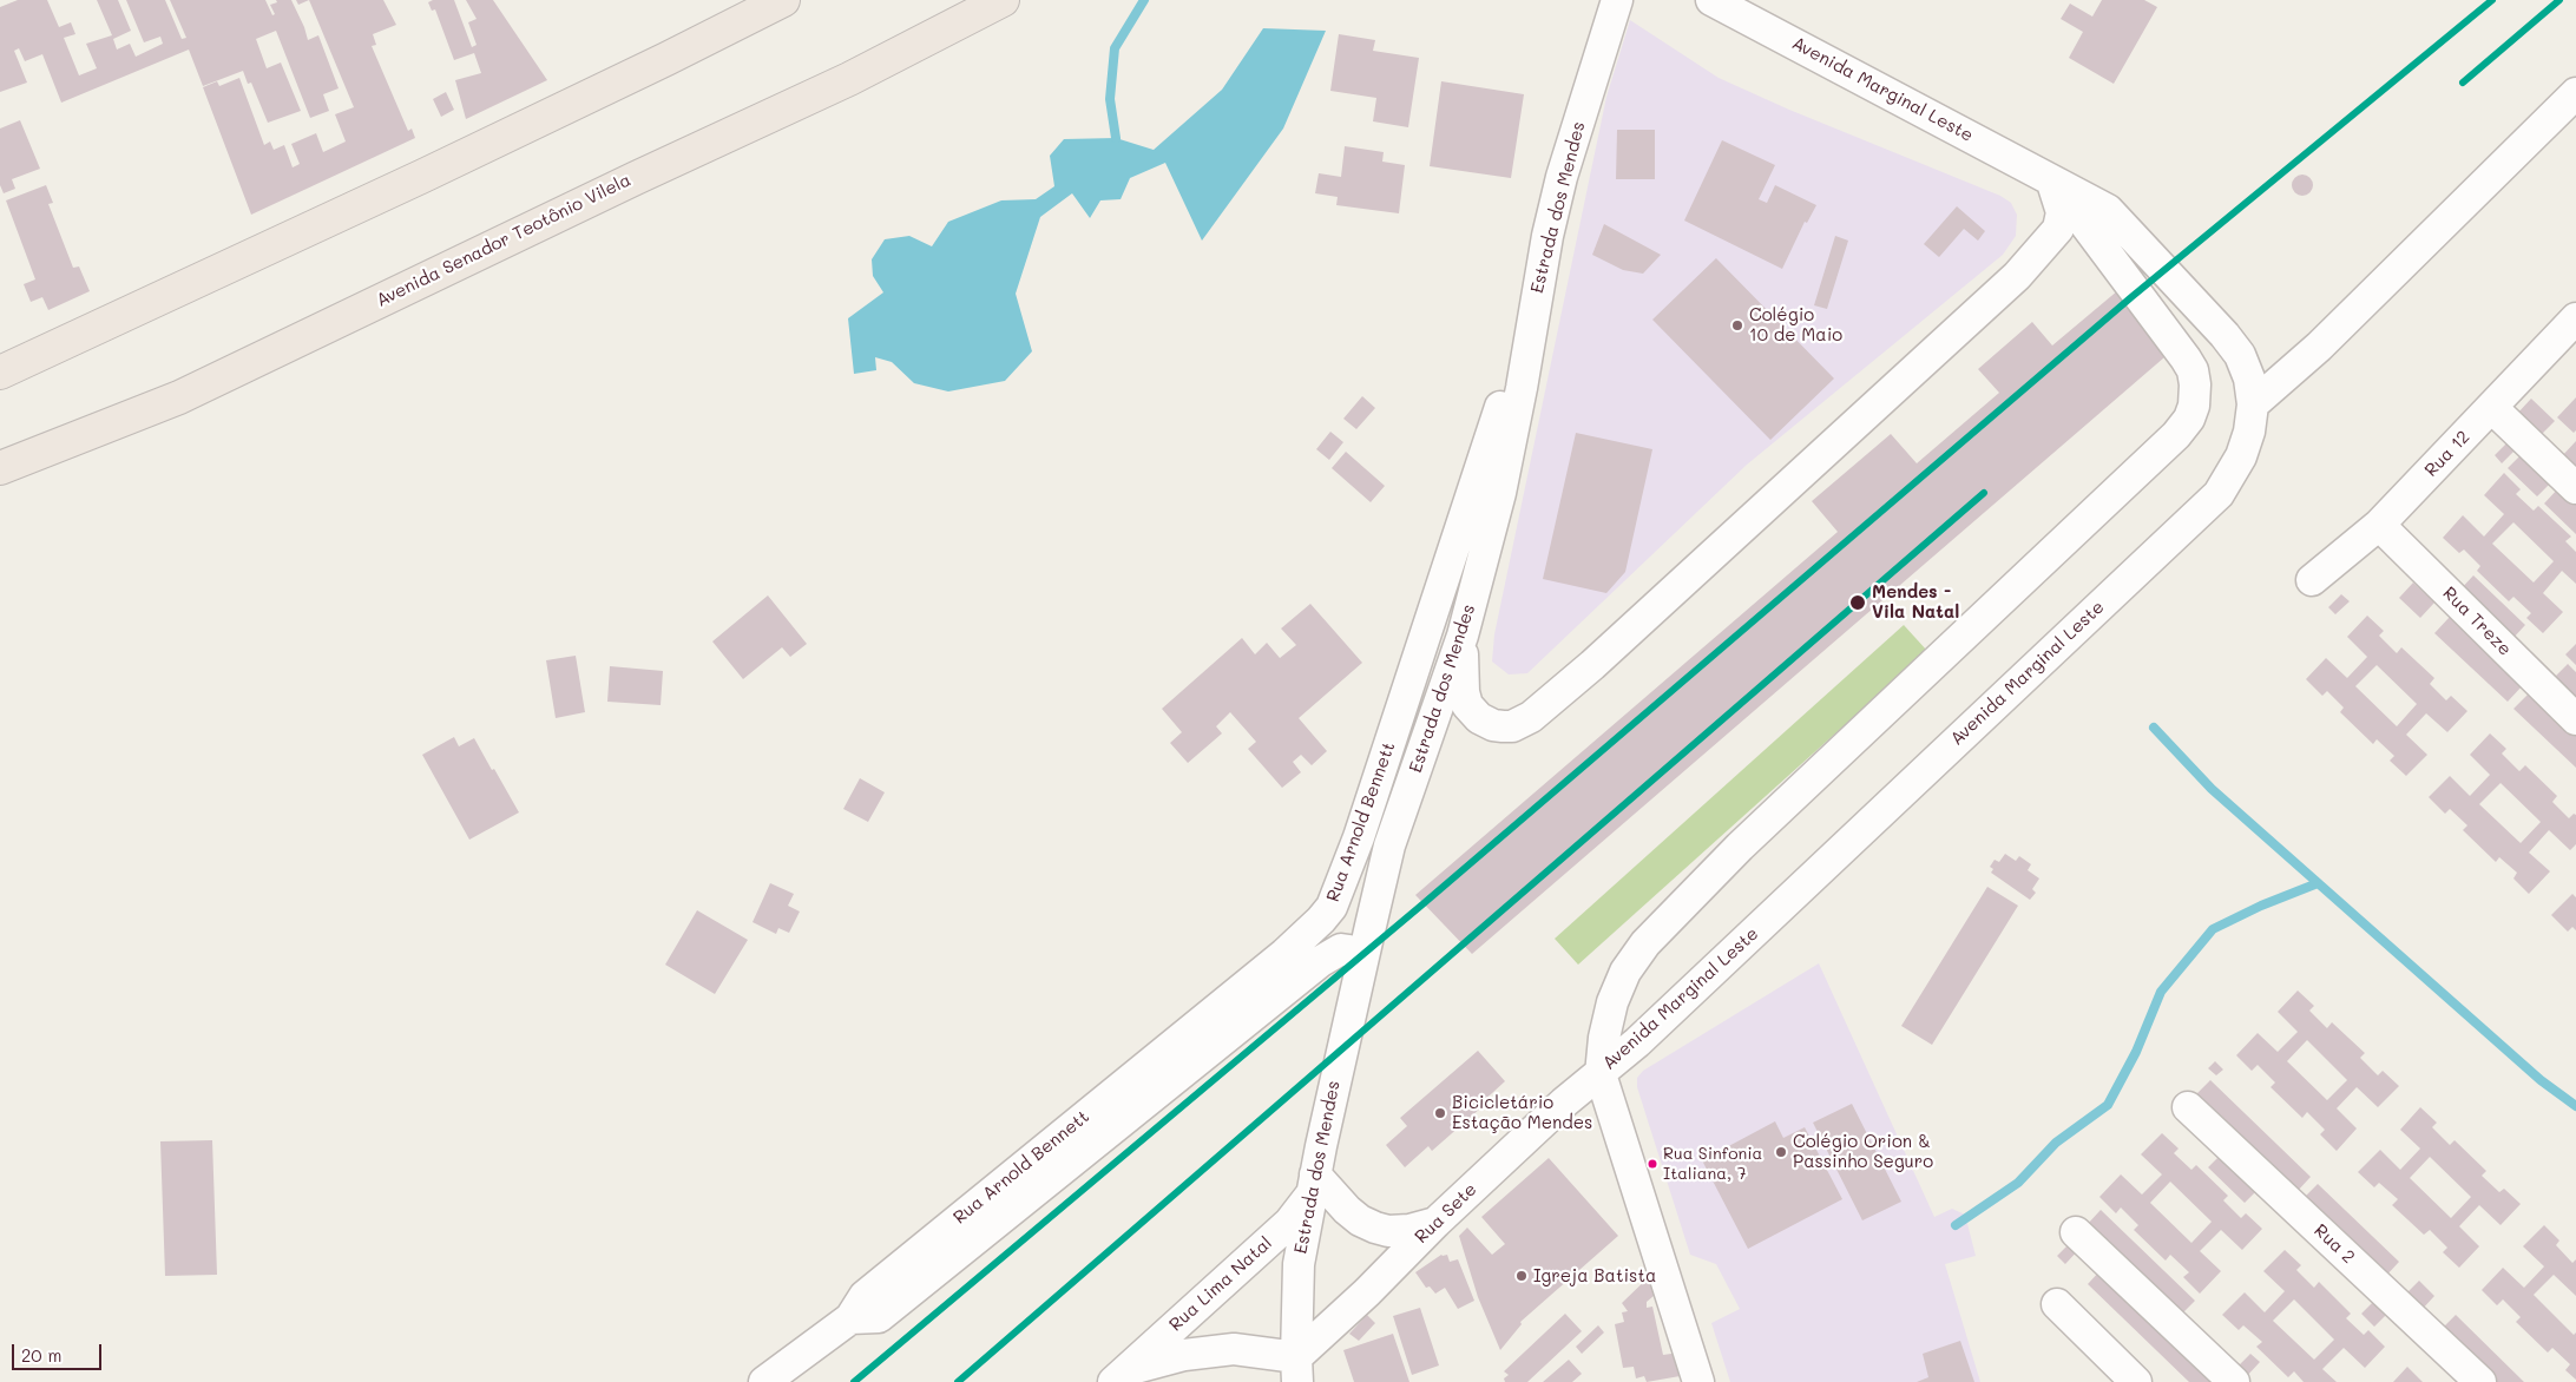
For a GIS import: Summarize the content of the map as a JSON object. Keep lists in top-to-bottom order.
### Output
{
  "streets": {
    "main road": ["Avenida Senador Teotônio Vilela"],
    "street": [
      "Avenida Marginal Leste",
      "Estrada dos Mendes",
      "Rua 12",
      "Rua Treze",
      "Rua Arnold Bennett",
      "Rua Sete",
      "Rua 2",
      "Rua Lima Natal"
    ]
  },
  "crossings": [
    ["Avenida Marginal Leste", "Rua Sete"],
    ["Estrada dos Mendes", "Rua Arnold Bennett"],
    ["Estrada dos Mendes", "Rua Sete"],
    ["Estrada dos Mendes", "Rua Lima Natal"],
    ["Rua 12", "Rua Treze"],
    ["Rua Sete", "Rua Lima Natal"]
  ],
  "places": [
    "Colégio 10 de Maio",
    "Mendes - Vila Natal",
    "Bicicletário Estação Mendes",
    "Colégio Orion & Passinho Seguro",
    "Rua Sinfonia Italiana, 7",
    "Igreja Batista"
  ],
  "scale_bar": "20 m"
}
